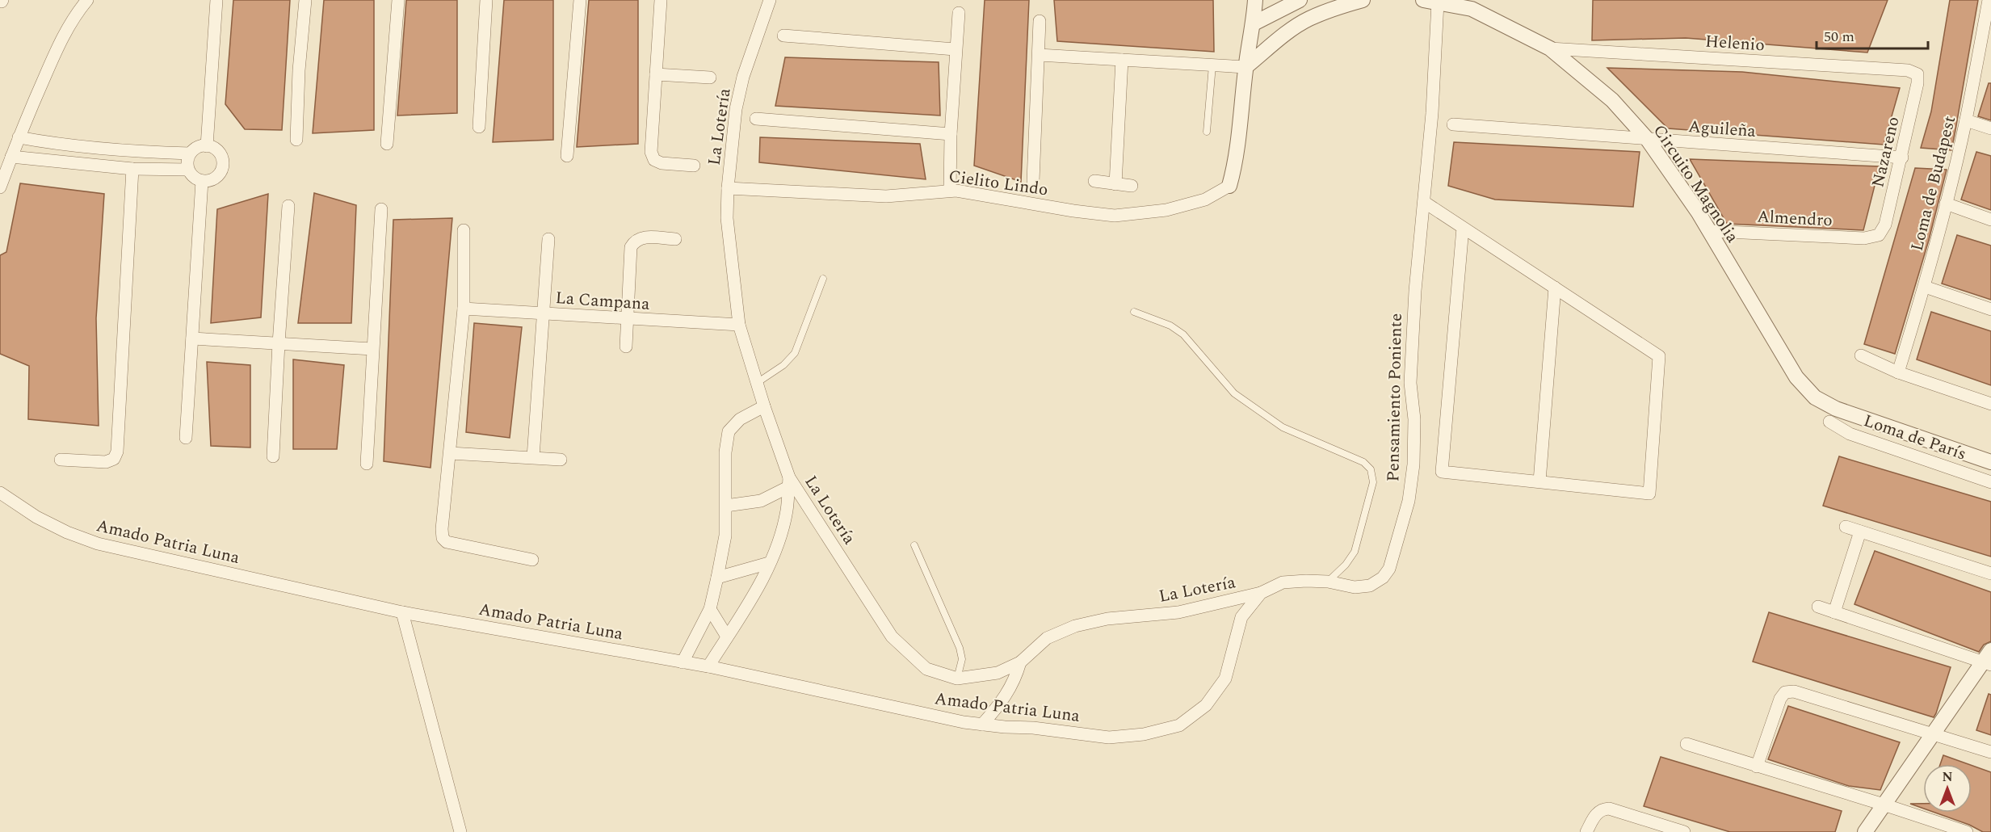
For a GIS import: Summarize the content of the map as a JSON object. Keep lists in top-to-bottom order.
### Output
{
  "streets": {
    "street": [
      "Helenio",
      "La Lotería",
      "Aguileña",
      "Nazareno",
      "Cielito Lindo",
      "Circuito Magnolia",
      "Loma de Budapest",
      "Almendro",
      "La Campana",
      "Pensamiento Poniente",
      "Loma de París",
      "Amado Patria Luna"
    ]
  },
  "crossings": [
    ["Helenio", "Nazareno"],
    ["Helenio", "Circuito Magnolia"],
    ["La Lotería", "Cielito Lindo"],
    ["La Lotería", "La Campana"],
    ["La Lotería", "Pensamiento Poniente"],
    ["Aguileña", "Nazareno"],
    ["Aguileña", "Circuito Magnolia"],
    ["Nazareno", "Almendro"],
    ["Circuito Magnolia", "Almendro"],
    ["Circuito Magnolia", "Pensamiento Poniente"],
    ["Circuito Magnolia", "Loma de París"],
    ["Pensamiento Poniente", "Amado Patria Luna"]
  ],
  "scale_bar": "50 m",
  "north": "top"
}
